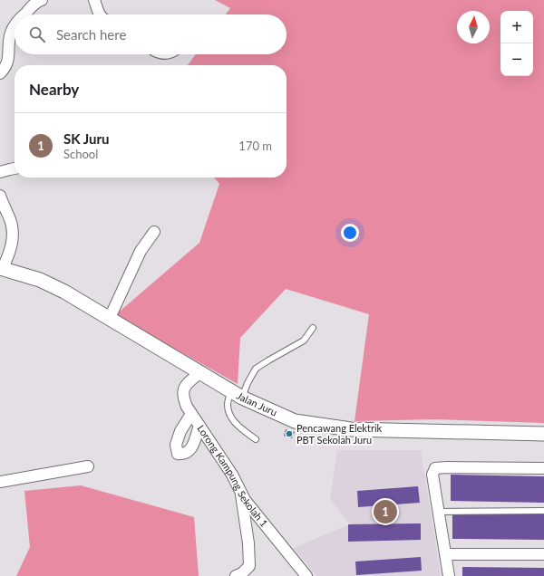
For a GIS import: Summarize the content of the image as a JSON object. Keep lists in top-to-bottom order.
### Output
{
  "streets": {
    "street": ["Jalan Juru", "Lorong Kampung Sekolah 1"]
  },
  "crossings": [
    ["Jalan Juru", "Lorong Kampung Sekolah 1"]
  ],
  "places": ["Pencawang Elektrik PBT Sekolah Juru"],
  "north": "top",
  "page": {
    "map_buttons": ["+", "−"],
    "search": "Search here",
    "heading": "Nearby",
    "list": [
      {
        "mark": "1",
        "name": "SK Juru",
        "note": "School",
        "value": "170 m"
      }
    ],
    "pins": "1"
  }
}
